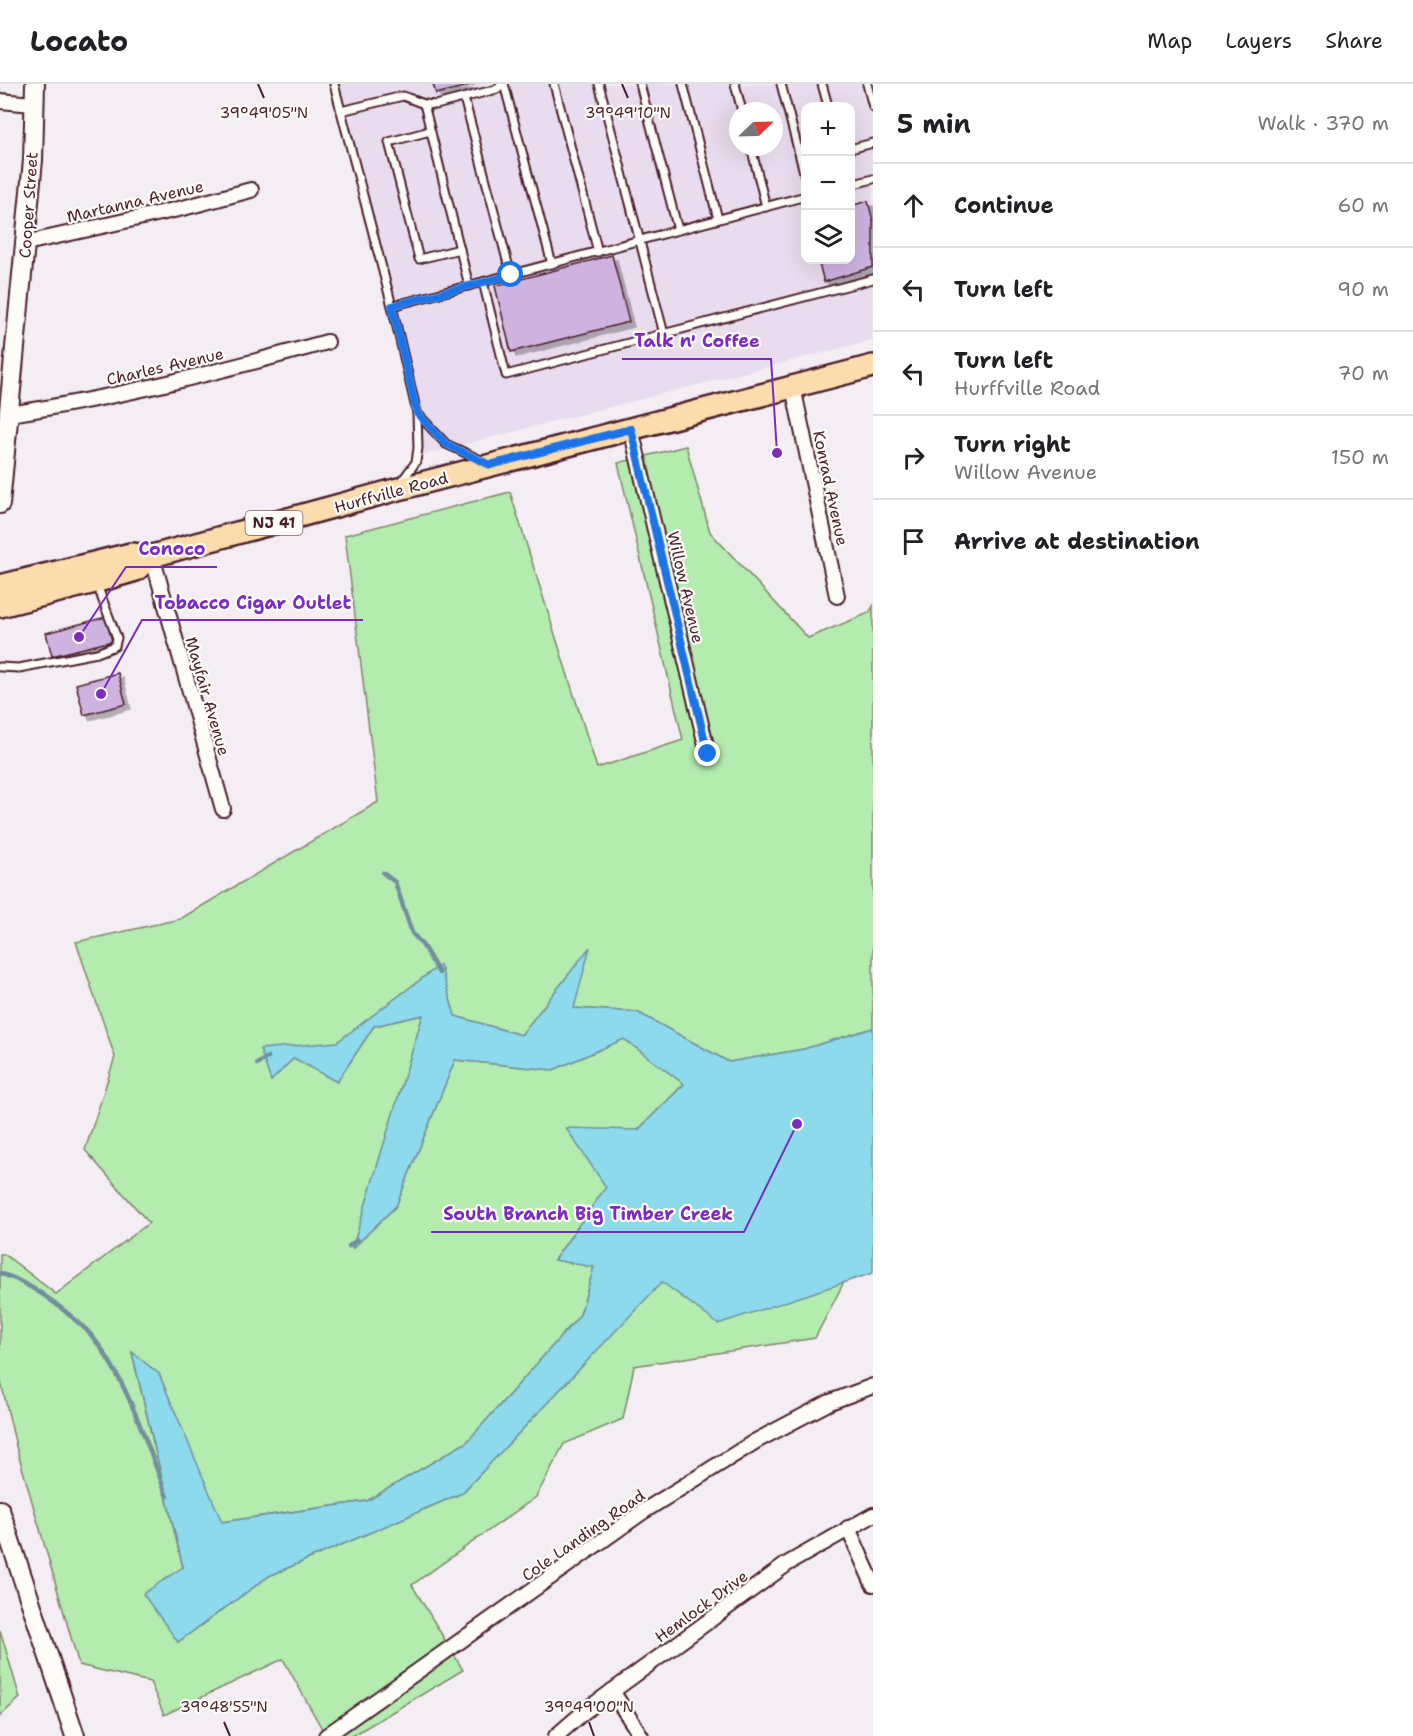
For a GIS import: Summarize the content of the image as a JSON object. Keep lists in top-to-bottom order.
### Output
{
  "streets": {
    "main road": ["Cooper Street", "Hurffville Road", "NJ 41"],
    "street": [
      "Martanna Avenue",
      "Charles Avenue",
      "Konrad Avenue",
      "Willow Avenue",
      "Mayfair Avenue",
      "Cole Landing Road",
      "Hemlock Drive"
    ]
  },
  "crossings": [
    ["Martanna Avenue", "Cooper Street"],
    ["Cooper Street", "Charles Avenue"],
    ["Konrad Avenue", "Hurffville Road"],
    ["Hurffville Road", "Willow Avenue"],
    ["Hurffville Road", "Mayfair Avenue"]
  ],
  "places": [
    "Talk n' Coffee",
    "Conoco",
    "Tobacco Cigar Outlet",
    "South Branch Big Timber Creek"
  ],
  "north": "top right",
  "page": {
    "header": "Locato",
    "nav": ["Map", "Layers", "Share"],
    "heading": ["5 min", "Walk · 370 m"],
    "map_buttons": ["+", "−"],
    "list": [
      ["Continue", "60 m"],
      ["Turn left", "90 m"],
      ["Turn left", "Hurffville Road", "70 m"],
      ["Turn right", "Willow Avenue", "150 m"],
      "Arrive at destination"
    ]
  },
  "coordinates": [
    "39°49'05\"N",
    "39°49'10\"N",
    "39°48'55\"N",
    "39°49'00\"N"
  ]
}
